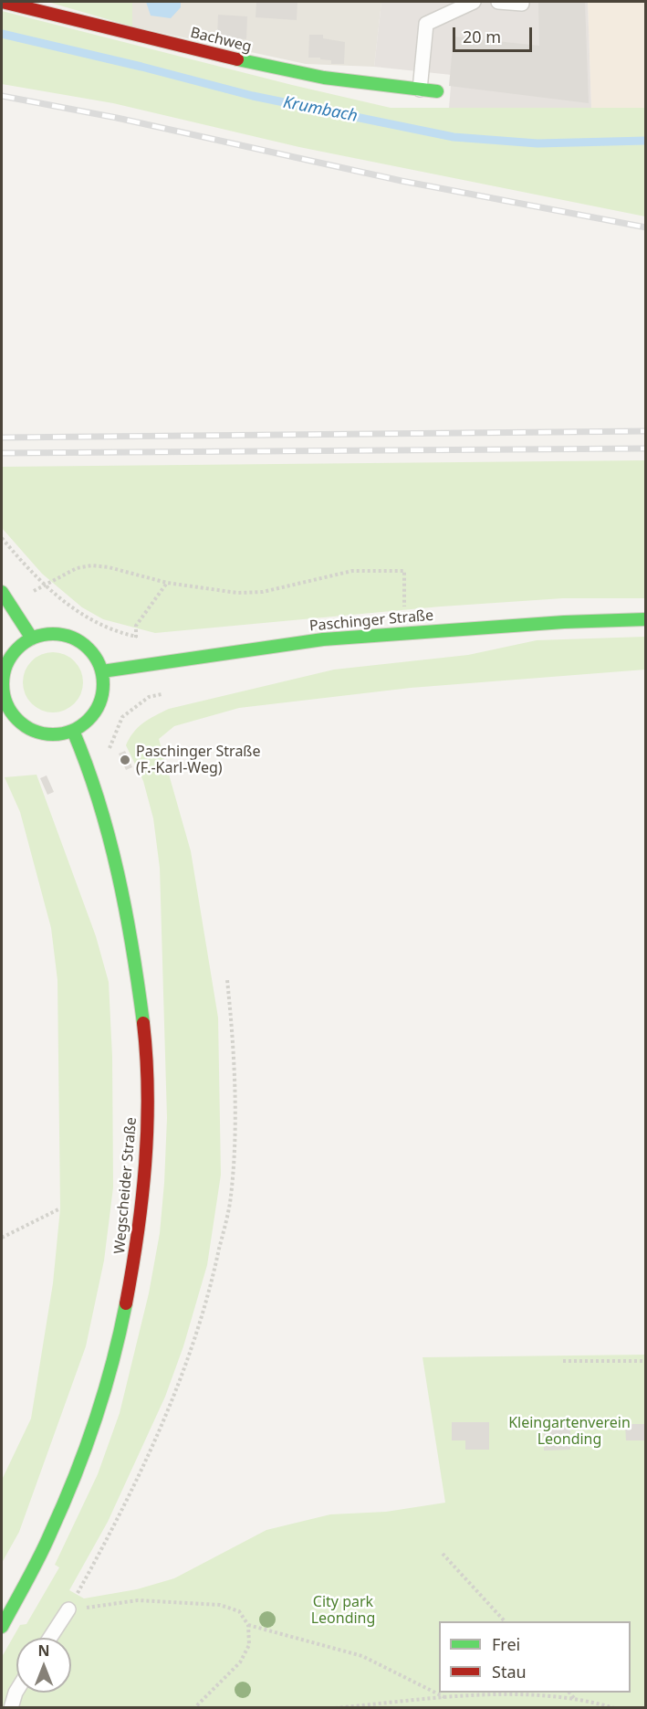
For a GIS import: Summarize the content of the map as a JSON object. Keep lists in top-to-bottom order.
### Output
{
  "streets": {
    "street": ["Bachweg", "Paschinger Straße", "Wegscheider Straße"]
  },
  "crossings": [
    ["Paschinger Straße", "Wegscheider Straße"]
  ],
  "water": ["Krumbach"],
  "parks": ["Kleingartenverein Leonding", "City park Leonding"],
  "places": ["Paschinger Straße (F.-Karl-Weg)"],
  "legend": ["Frei", "Stau"],
  "scale_bar": "20 m",
  "north": "top"
}
